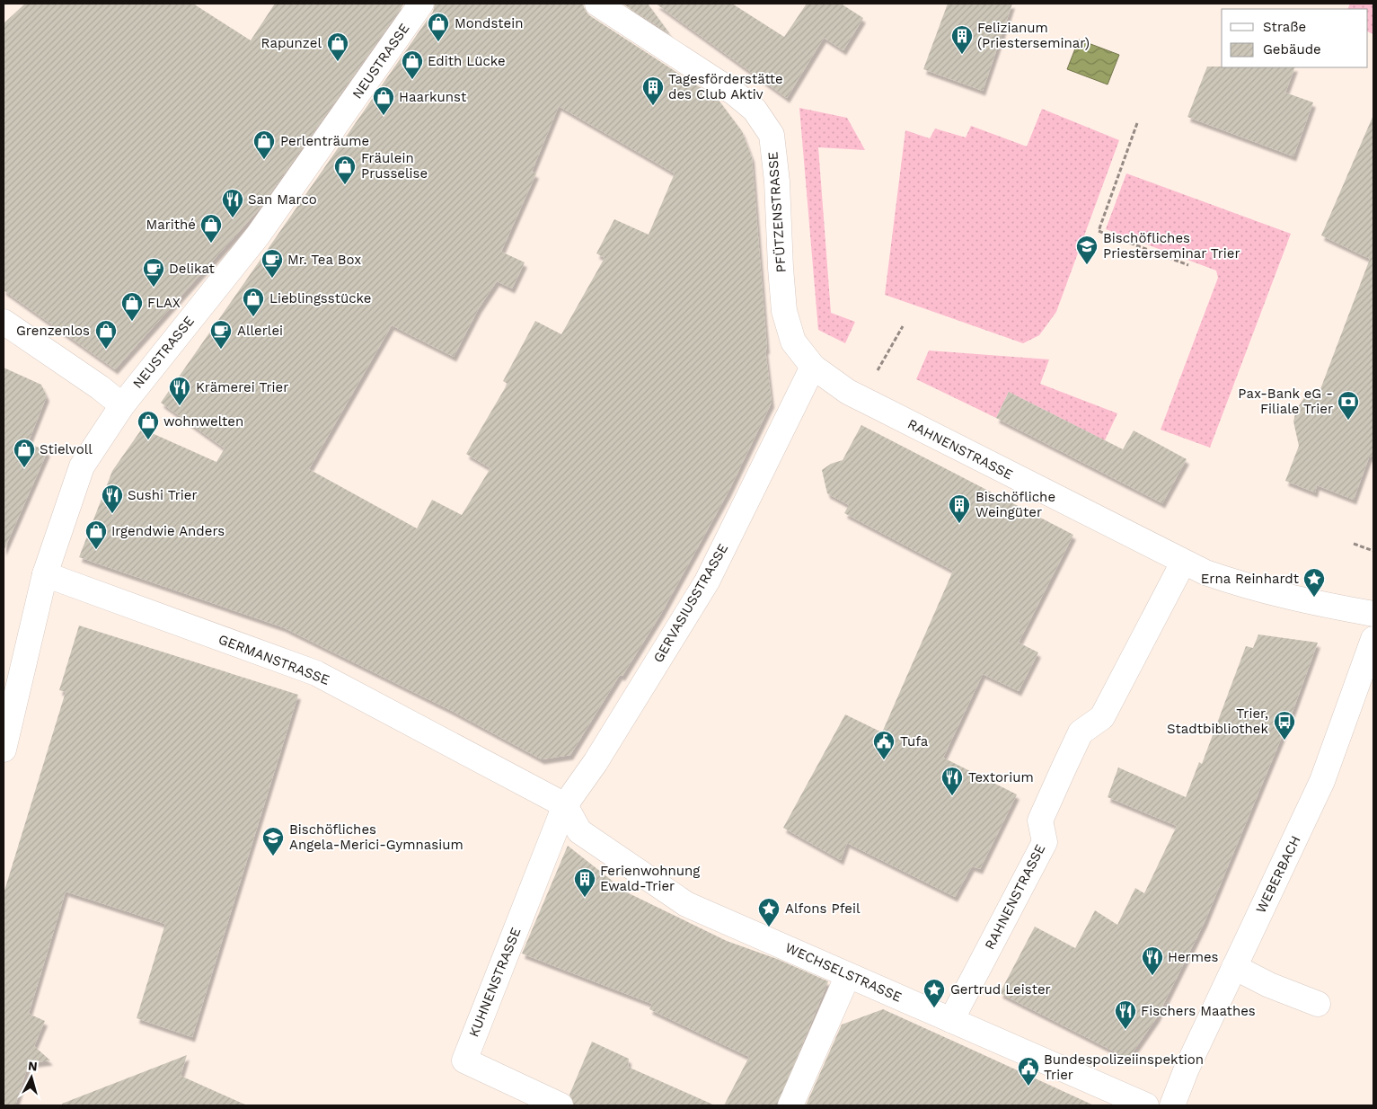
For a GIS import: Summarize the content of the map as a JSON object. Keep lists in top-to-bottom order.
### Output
{
  "streets": {
    "street": [
      "NEUSTRASSE",
      "PFÜTZENSTRASSE",
      "RAHNENSTRASSE",
      "GERVASIUSSTRASSE",
      "GERMANSTRASSE",
      "WEBERBACH",
      "WECHSELSTRASSE",
      "KUHNENSTRASSE"
    ]
  },
  "crossings": [
    ["NEUSTRASSE", "GERMANSTRASSE"],
    ["PFÜTZENSTRASSE", "RAHNENSTRASSE"],
    ["PFÜTZENSTRASSE", "GERVASIUSSTRASSE"],
    ["RAHNENSTRASSE", "GERVASIUSSTRASSE"],
    ["RAHNENSTRASSE", "WECHSELSTRASSE"],
    ["GERVASIUSSTRASSE", "GERMANSTRASSE"],
    ["GERVASIUSSTRASSE", "WECHSELSTRASSE"],
    ["GERVASIUSSTRASSE", "KUHNENSTRASSE"],
    ["GERMANSTRASSE", "WECHSELSTRASSE"],
    ["GERMANSTRASSE", "KUHNENSTRASSE"],
    ["WECHSELSTRASSE", "KUHNENSTRASSE"]
  ],
  "places": {
    "shop": [
      "Mondstein",
      "Rapunzel",
      "Edith Lücke",
      "Haarkunst",
      "Perlenträume",
      "Fräulein Prusselise",
      "Marithé",
      "Lieblingsstücke",
      "FLAX",
      "Grenzenlos",
      "wohnwelten",
      "Stielvoll",
      "Irgendwie Anders"
    ],
    "building": [
      "Felizianum (Priesterseminar)",
      "Tagesförderstätte des Club Aktiv",
      "Bischöfliche Weingüter",
      "Ferienwohnung Ewald-Trier"
    ],
    "restaurant": [
      "San Marco",
      "Krämerei Trier",
      "Sushi Trier",
      "Textorium",
      "Hermes",
      "Fischers Maathes"
    ],
    "school or university": ["Bischöfliches Priesterseminar Trier", "Bischöfliches Angela-Merici-Gymnasium"],
    "cafe": ["Mr. Tea Box", "Delikat", "Allerlei"],
    "bank": ["Pax-Bank eG - Filiale Trier"],
    "place": ["Erna Reinhardt", "Alfons Pfeil", "Gertrud Leister"],
    "bus stop": ["Trier, Stadtbibliothek"],
    "public building": ["Tufa", "Bundespolizeiinspektion Trier"]
  },
  "legend": ["Straße", "Gebäude"],
  "north": "top"
}
